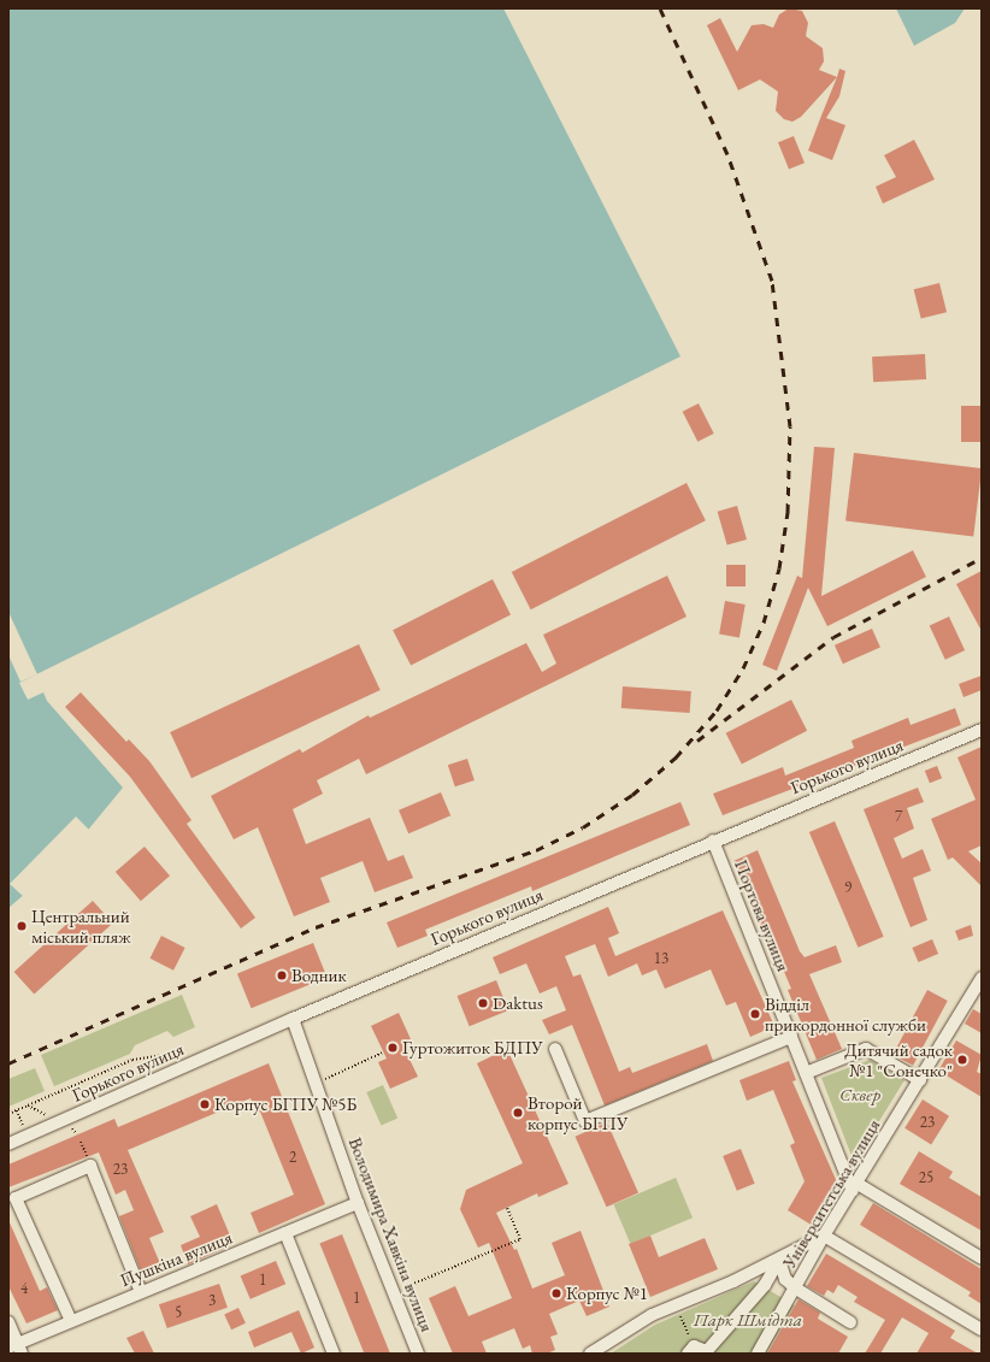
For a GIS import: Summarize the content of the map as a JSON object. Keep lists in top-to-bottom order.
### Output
{
  "streets": {
    "street": [
      "Горького вулиця",
      "Портова вулиця",
      "Університетська вулиця",
      "Володимира Хавкіна вулиця",
      "Пушкіна вулиця"
    ]
  },
  "crossings": [
    ["Горького вулиця", "Портова вулиця"],
    ["Горького вулиця", "Володимира Хавкіна вулиця"],
    ["Портова вулиця", "Університетська вулиця"],
    ["Володимира Хавкіна вулиця", "Пушкіна вулиця"]
  ],
  "parks": ["Сквер", "Парк Шмідта"],
  "places": [
    "Центральний міський пляж",
    "Водник",
    "Daktus",
    "Відділ прикордонної служби",
    "Гуртожиток БДПУ",
    "Дитячий садок №1 \"Сонечко\"",
    "Корпус БГПУ №5Б",
    "Второй корпус БГПУ",
    "Корпус №1"
  ],
  "house_numbers": [
    "7",
    "9",
    "13",
    "23",
    "2",
    "23",
    "25",
    "1",
    "4",
    "1",
    "3",
    "5"
  ]
}
